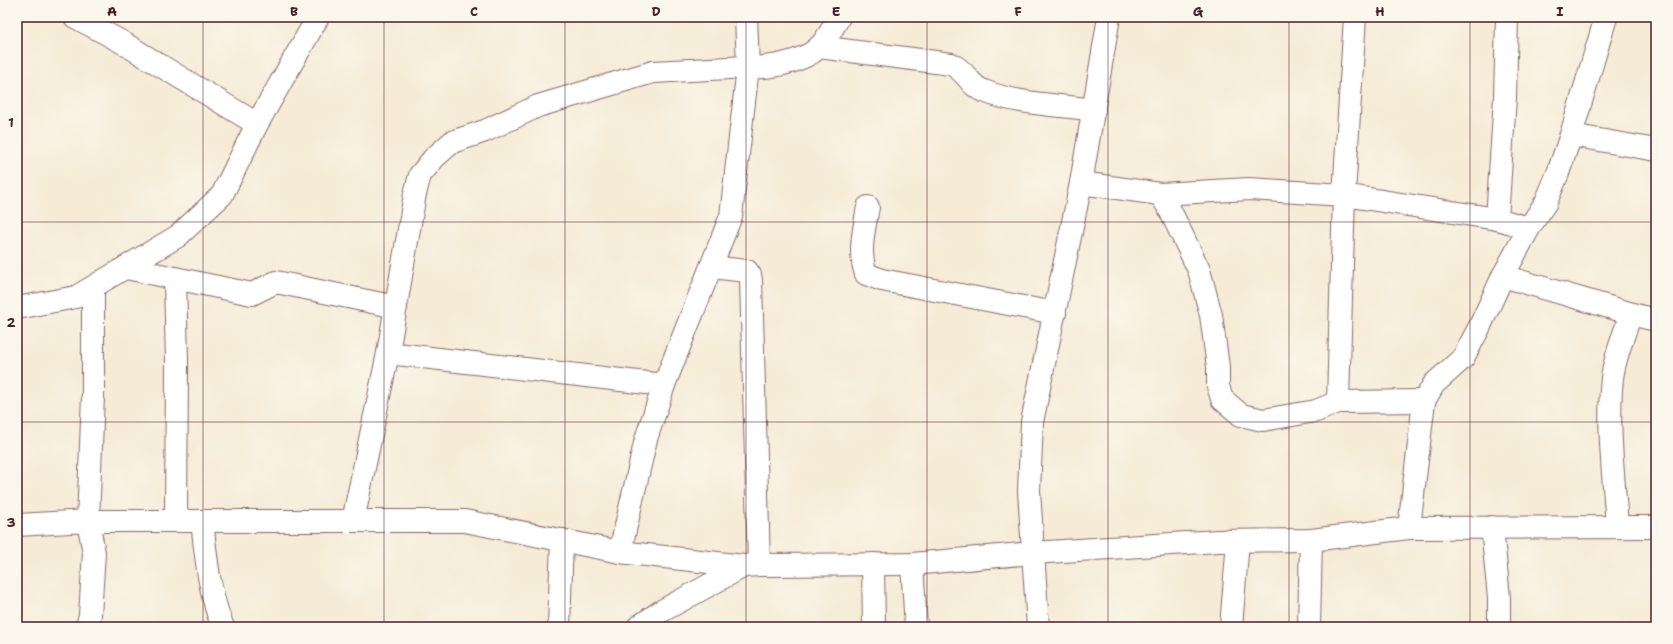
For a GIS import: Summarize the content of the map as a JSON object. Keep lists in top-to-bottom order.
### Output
{
  "grid": {
    "columns": [
      "A",
      "B",
      "C",
      "D",
      "E",
      "F",
      "G",
      "H",
      "I"
    ],
    "rows": ["1", "2", "3"]
  }
}
